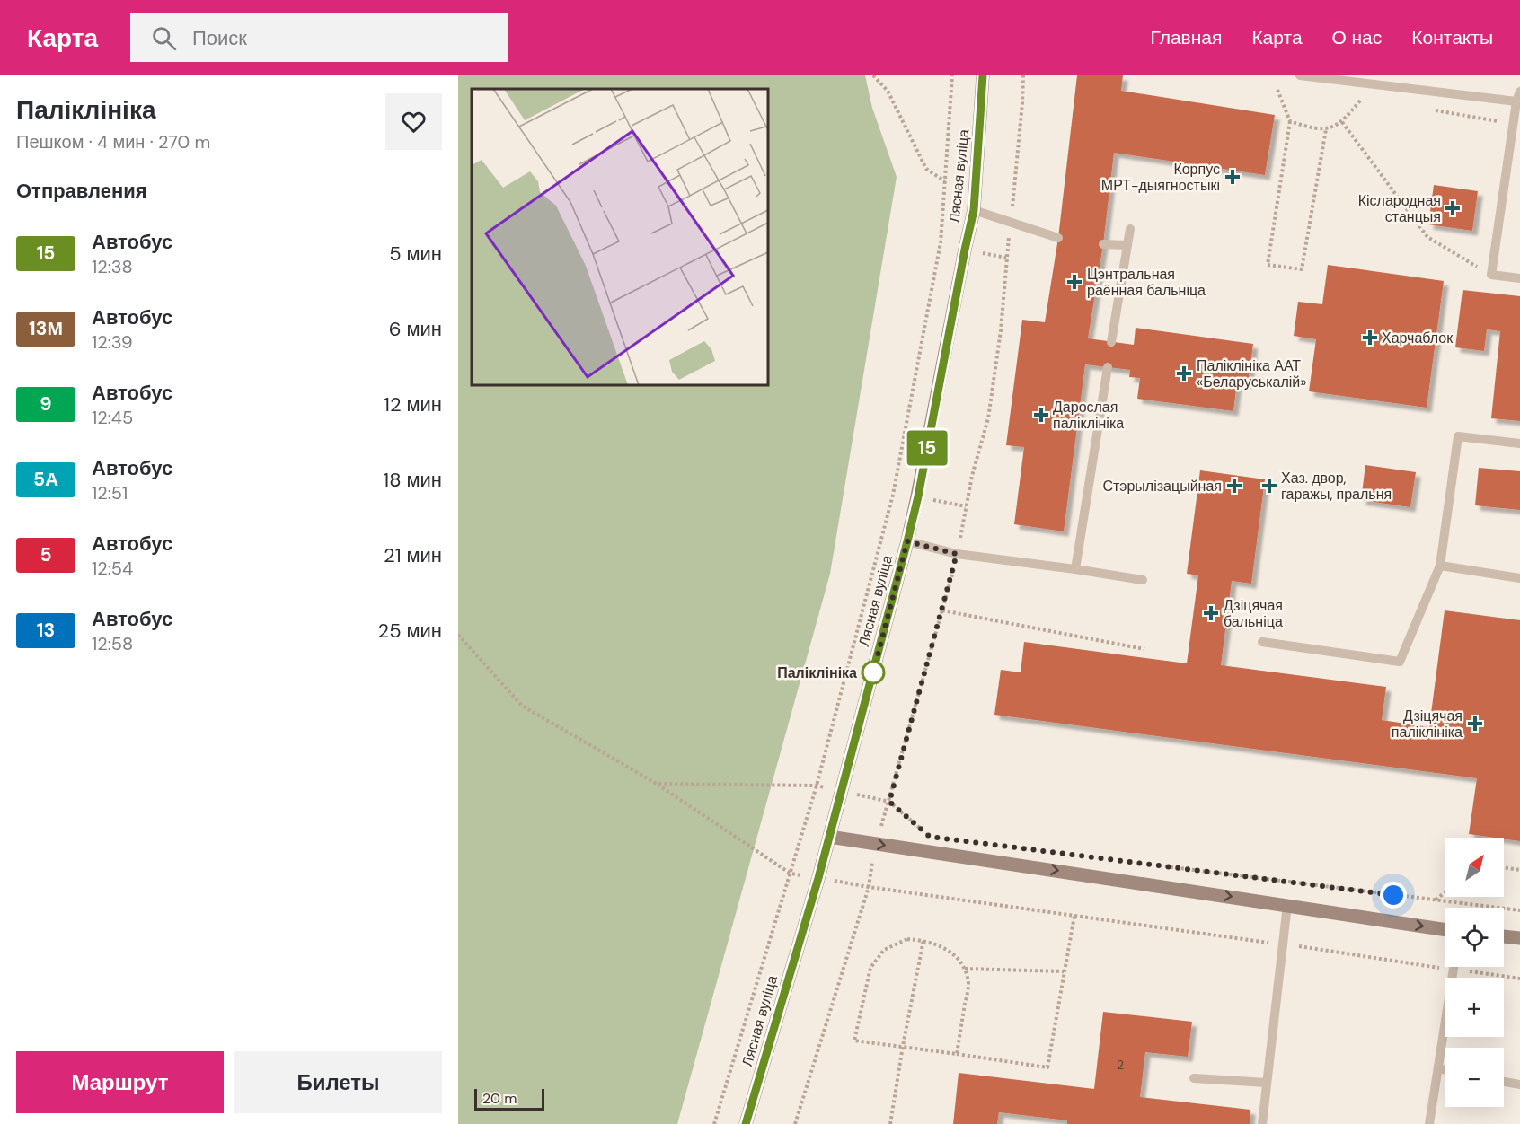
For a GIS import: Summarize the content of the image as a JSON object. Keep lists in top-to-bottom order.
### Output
{
  "streets": {
    "main road": ["Лясная вуліца"]
  },
  "places": {
    "health": [
      "Корпус МРТ-дыягностыкі",
      "Кіслародная станцыя",
      "Цэнтральная раённая бальніца",
      "Харчаблок",
      "Паліклініка ААТ «Беларуськалій»",
      "Дарослая паліклініка",
      "Стэрылізацыйная",
      "Хаз. двор, гаражы, пральня",
      "Дзіцячая бальніца",
      "Дзіцячая паліклініка"
    ],
    "other": ["Паліклініка"]
  },
  "lines": ["bus line 15"],
  "house_numbers": ["2"],
  "scale_bar": "20 m",
  "north": "top right",
  "page": {
    "header": "Карта",
    "search": "Поиск",
    "nav": [
      "Главная",
      "Карта",
      "О нас",
      "Контакты"
    ],
    "heading": [
      ["Паліклініка", "Пешком · 4 мин · 270 m"],
      "Отправления"
    ],
    "on_map": "15",
    "list": [
      {
        "mark": "15",
        "name": "Автобус",
        "note": "12:38",
        "value": "5 мин"
      },
      {
        "mark": "13М",
        "name": "Автобус",
        "note": "12:39",
        "value": "6 мин"
      },
      {
        "mark": "9",
        "name": "Автобус",
        "note": "12:45",
        "value": "12 мин"
      },
      {
        "mark": "5А",
        "name": "Автобус",
        "note": "12:51",
        "value": "18 мин"
      },
      {
        "mark": "5",
        "name": "Автобус",
        "note": "12:54",
        "value": "21 мин"
      },
      {
        "mark": "13",
        "name": "Автобус",
        "note": "12:58",
        "value": "25 мин"
      }
    ],
    "map_buttons": ["+", "−"],
    "buttons": ["Маршрут", "Билеты"],
    "scale": "20 m"
  }
}
